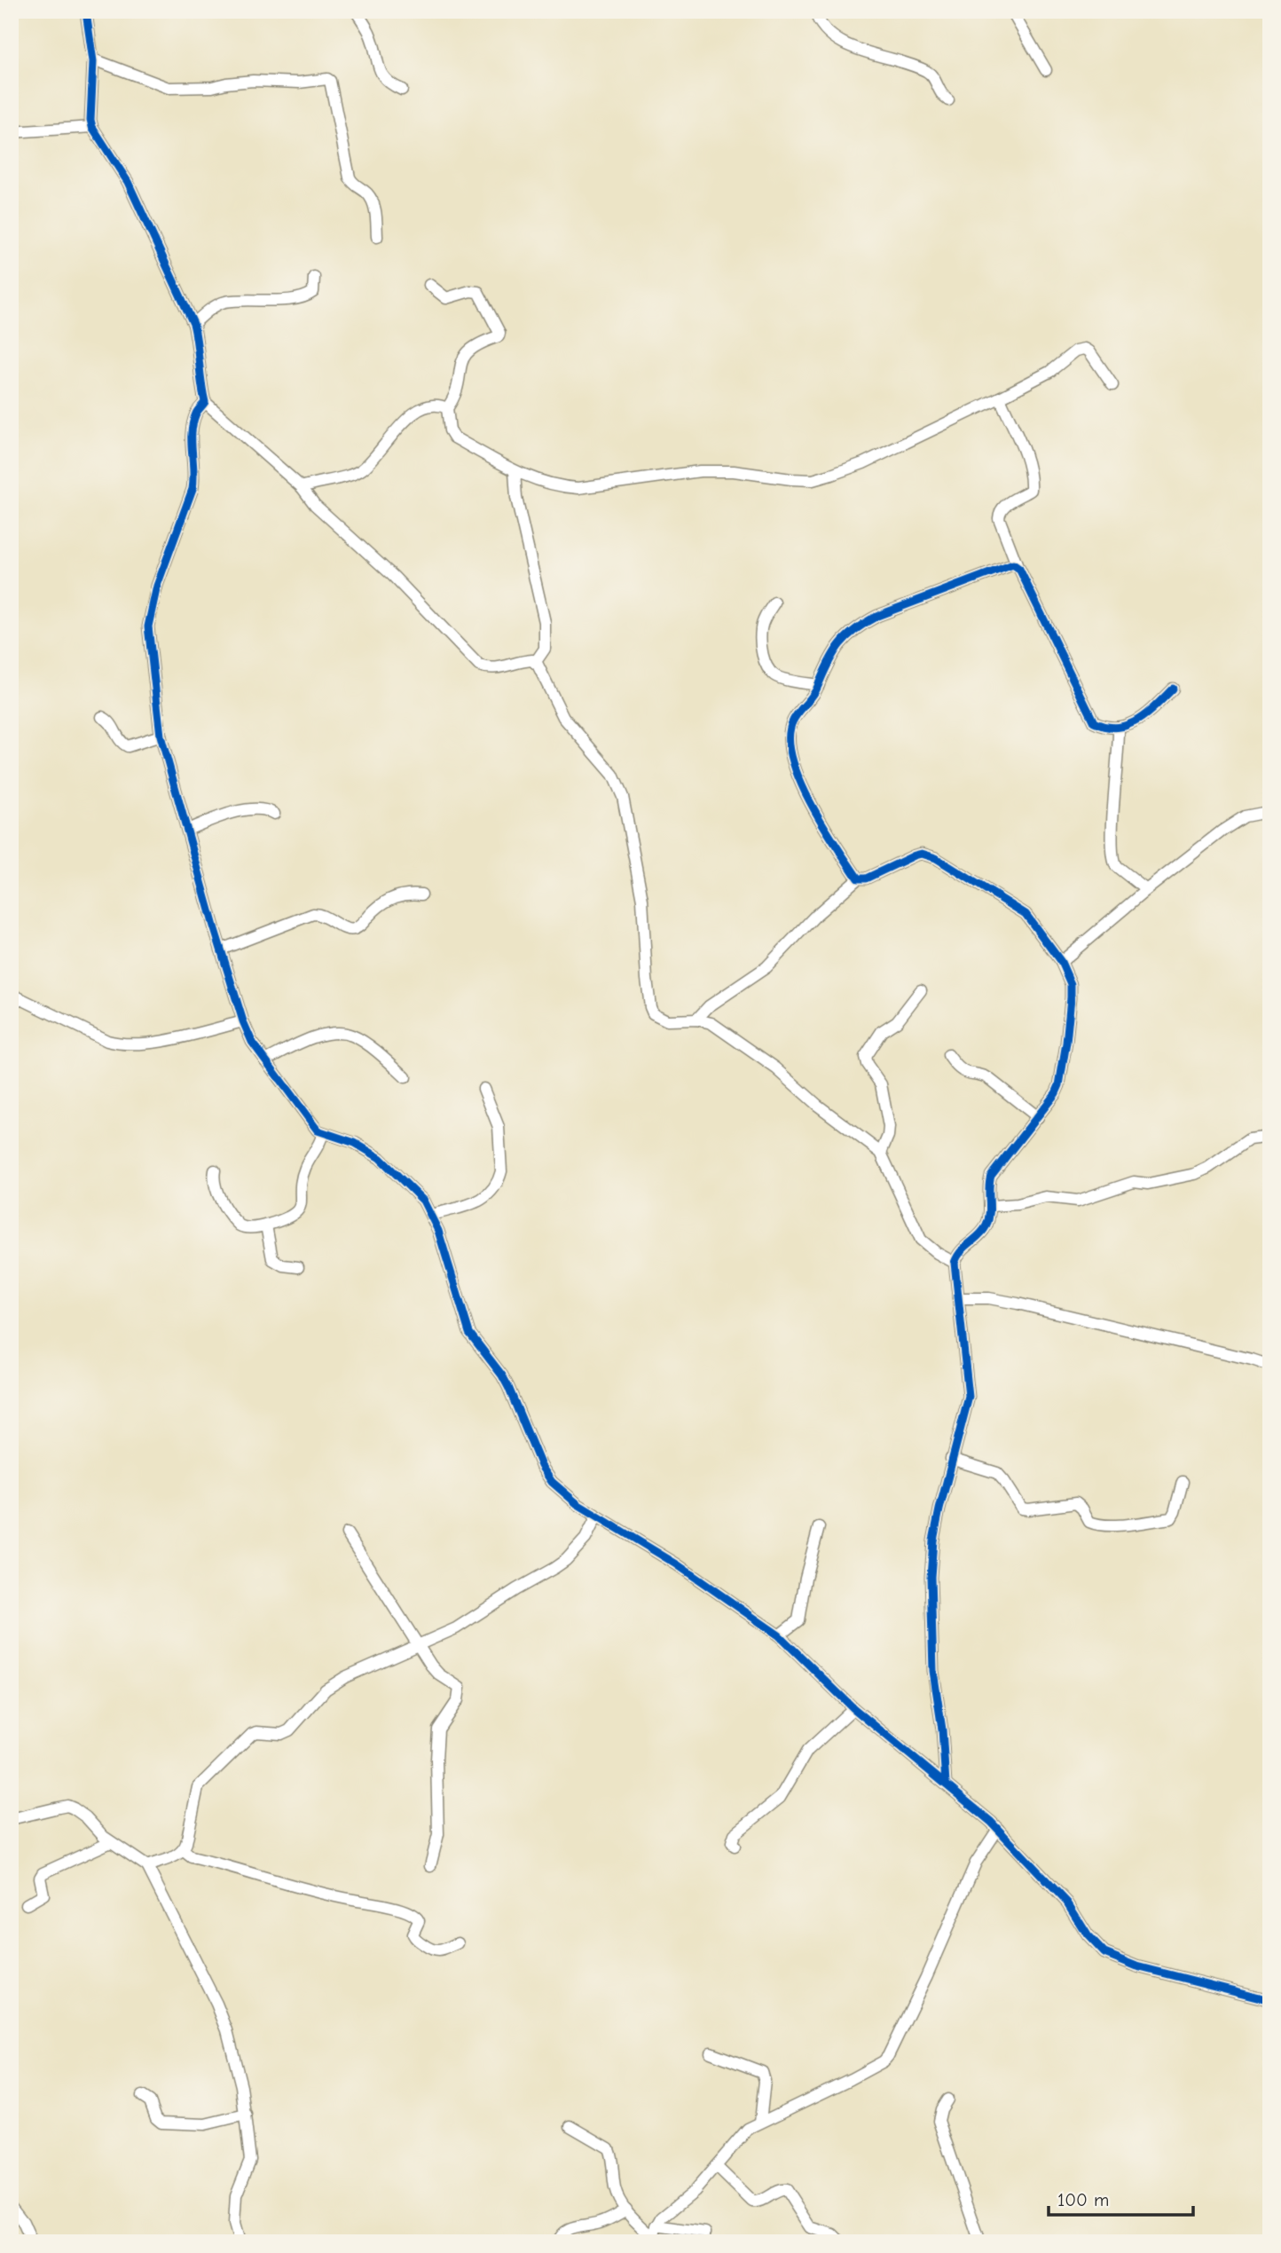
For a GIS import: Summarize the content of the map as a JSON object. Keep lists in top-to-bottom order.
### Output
{
  "scale_bar": "100 m"
}
